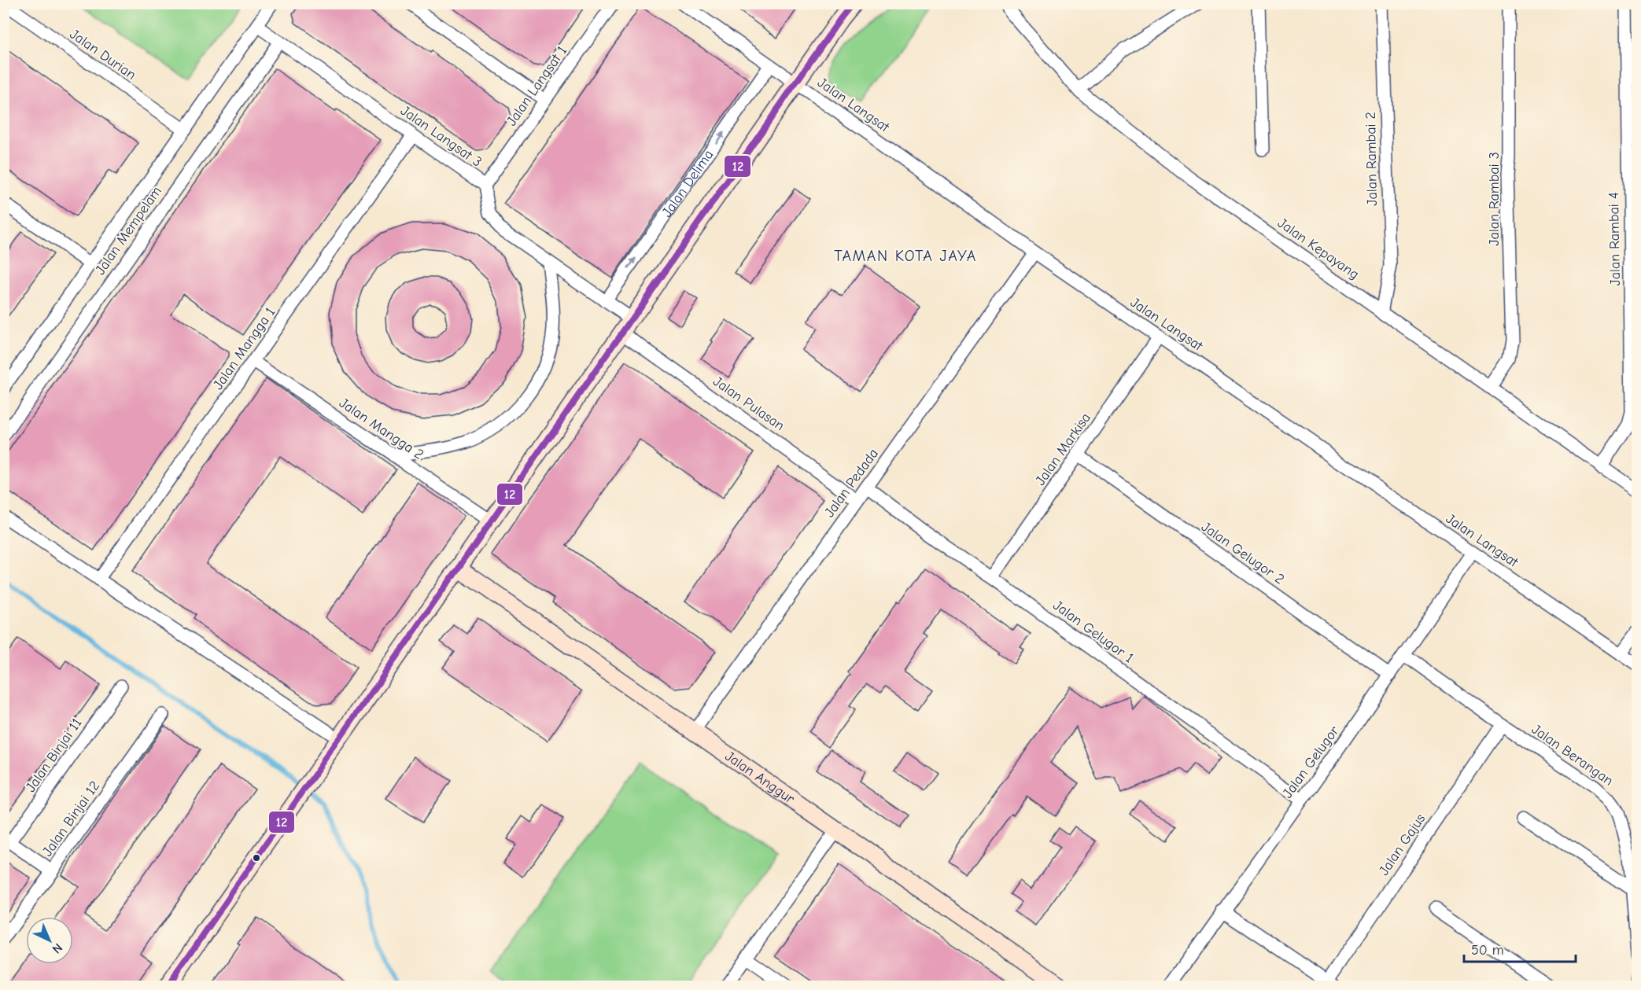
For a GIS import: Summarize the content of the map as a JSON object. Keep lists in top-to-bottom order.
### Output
{
  "streets": {
    "street": [
      "Jalan Durian",
      "Jalan Langsat 1",
      "Jalan Langsat",
      "Jalan Langsat 3",
      "Jalan Rambai 2",
      "Jalan Delima",
      "Jalan Rambai 3",
      "Jalan Mempelam",
      "Jalan Rambai 4",
      "Jalan Kepayang",
      "Jalan Mangga 1",
      "Jalan Pulasan",
      "Jalan Mangga 2",
      "Jalan Markisa",
      "Jalan Pedada",
      "Jalan Gelugor 2",
      "Jalan Gelugor 1",
      "Jalan Binjai 11",
      "Jalan Berangan",
      "Jalan Gelugor",
      "Jalan Anggur",
      "Jalan Binjai 12",
      "Jalan Gajus"
    ]
  },
  "crossings": [
    ["Jalan Durian", "Jalan Mempelam"],
    ["Jalan Langsat 1", "Jalan Langsat 3"],
    ["Jalan Langsat", "Jalan Delima"],
    ["Jalan Langsat", "Jalan Markisa"],
    ["Jalan Langsat", "Jalan Pedada"],
    ["Jalan Langsat", "Jalan Gelugor"],
    ["Jalan Langsat 3", "Jalan Delima"],
    ["Jalan Langsat 3", "Jalan Mempelam"],
    ["Jalan Langsat 3", "Jalan Mangga 1"],
    ["Jalan Langsat 3", "Jalan Pulasan"],
    ["Jalan Rambai 2", "Jalan Kepayang"],
    ["Jalan Rambai 3", "Jalan Kepayang"],
    ["Jalan Rambai 4", "Jalan Kepayang"],
    ["Jalan Mangga 1", "Jalan Mangga 2"],
    ["Jalan Pulasan", "Jalan Pedada"],
    ["Jalan Markisa", "Jalan Gelugor 2"],
    ["Jalan Markisa", "Jalan Gelugor 1"],
    ["Jalan Pedada", "Jalan Gelugor 1"],
    ["Jalan Pedada", "Jalan Anggur"],
    ["Jalan Gelugor 2", "Jalan Gelugor"],
    ["Jalan Gelugor 1", "Jalan Gelugor"],
    ["Jalan Berangan", "Jalan Gelugor"],
    ["Jalan Berangan", "Jalan Gajus"]
  ],
  "districts": ["TAMAN KOTA JAYA"],
  "lines": ["transit line 12"],
  "scale_bar": "50 m",
  "north": "bottom right"
}
